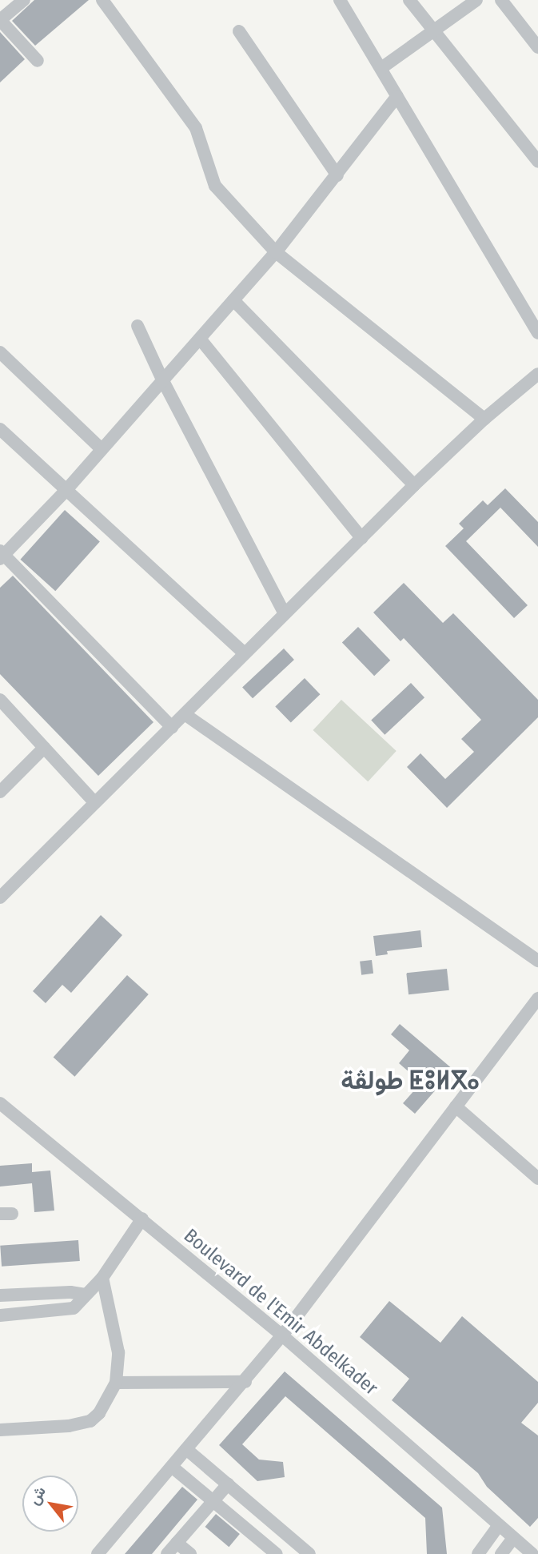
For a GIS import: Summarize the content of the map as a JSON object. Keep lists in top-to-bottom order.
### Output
{
  "streets": {
    "street": ["Boulevard de l'Emir Abdelkader"]
  },
  "districts": ["طولڤة ⵟⵓⵍⴳⴰ"],
  "north": "top left"
}
